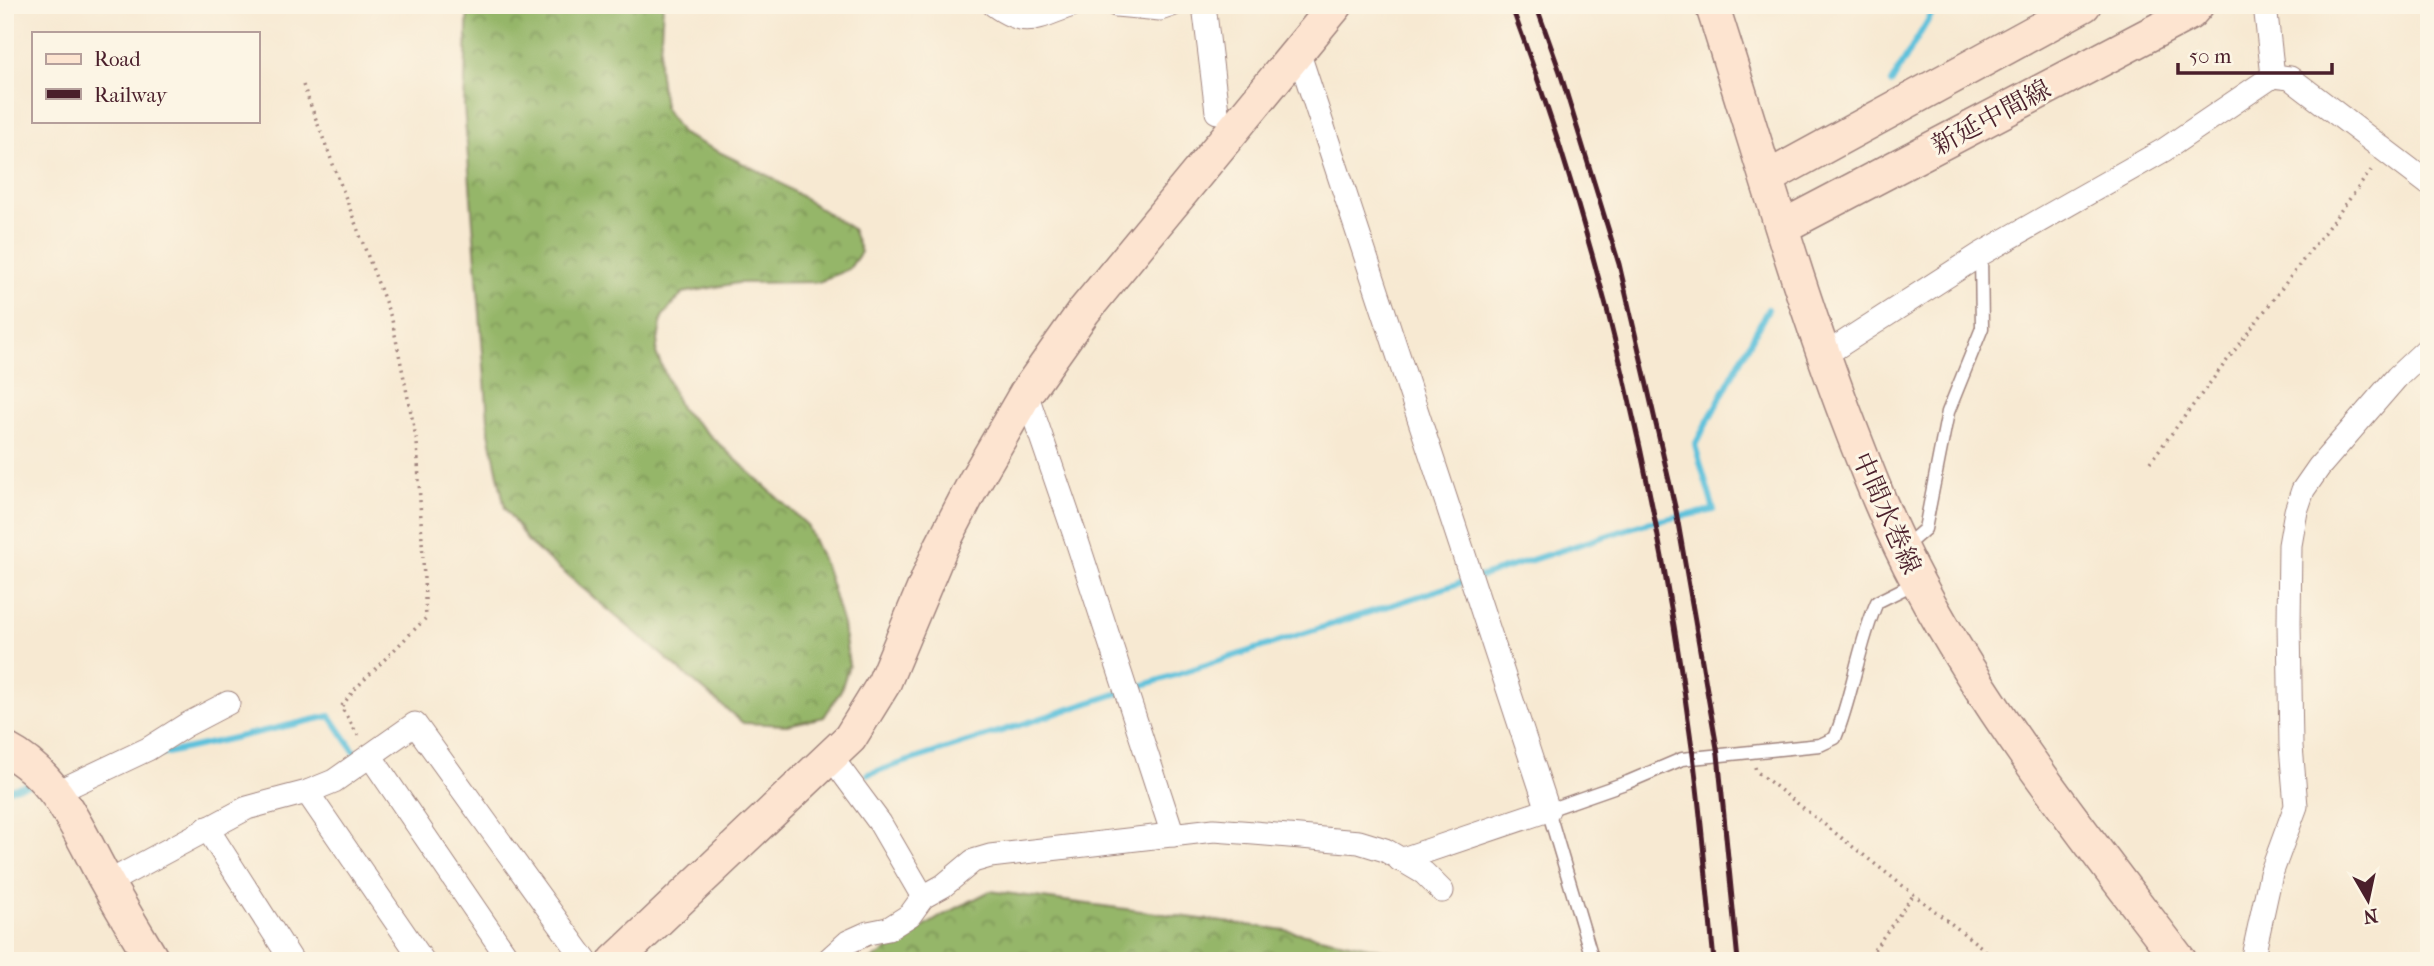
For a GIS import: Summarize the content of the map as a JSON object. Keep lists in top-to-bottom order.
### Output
{
  "streets": {
    "main road": ["新延中間線", "中間水巻線"]
  },
  "crossings": [
    ["新延中間線", "中間水巻線"]
  ],
  "legend": ["Road", "Railway"],
  "scale_bar": "50 m",
  "north": "bottom"
}
